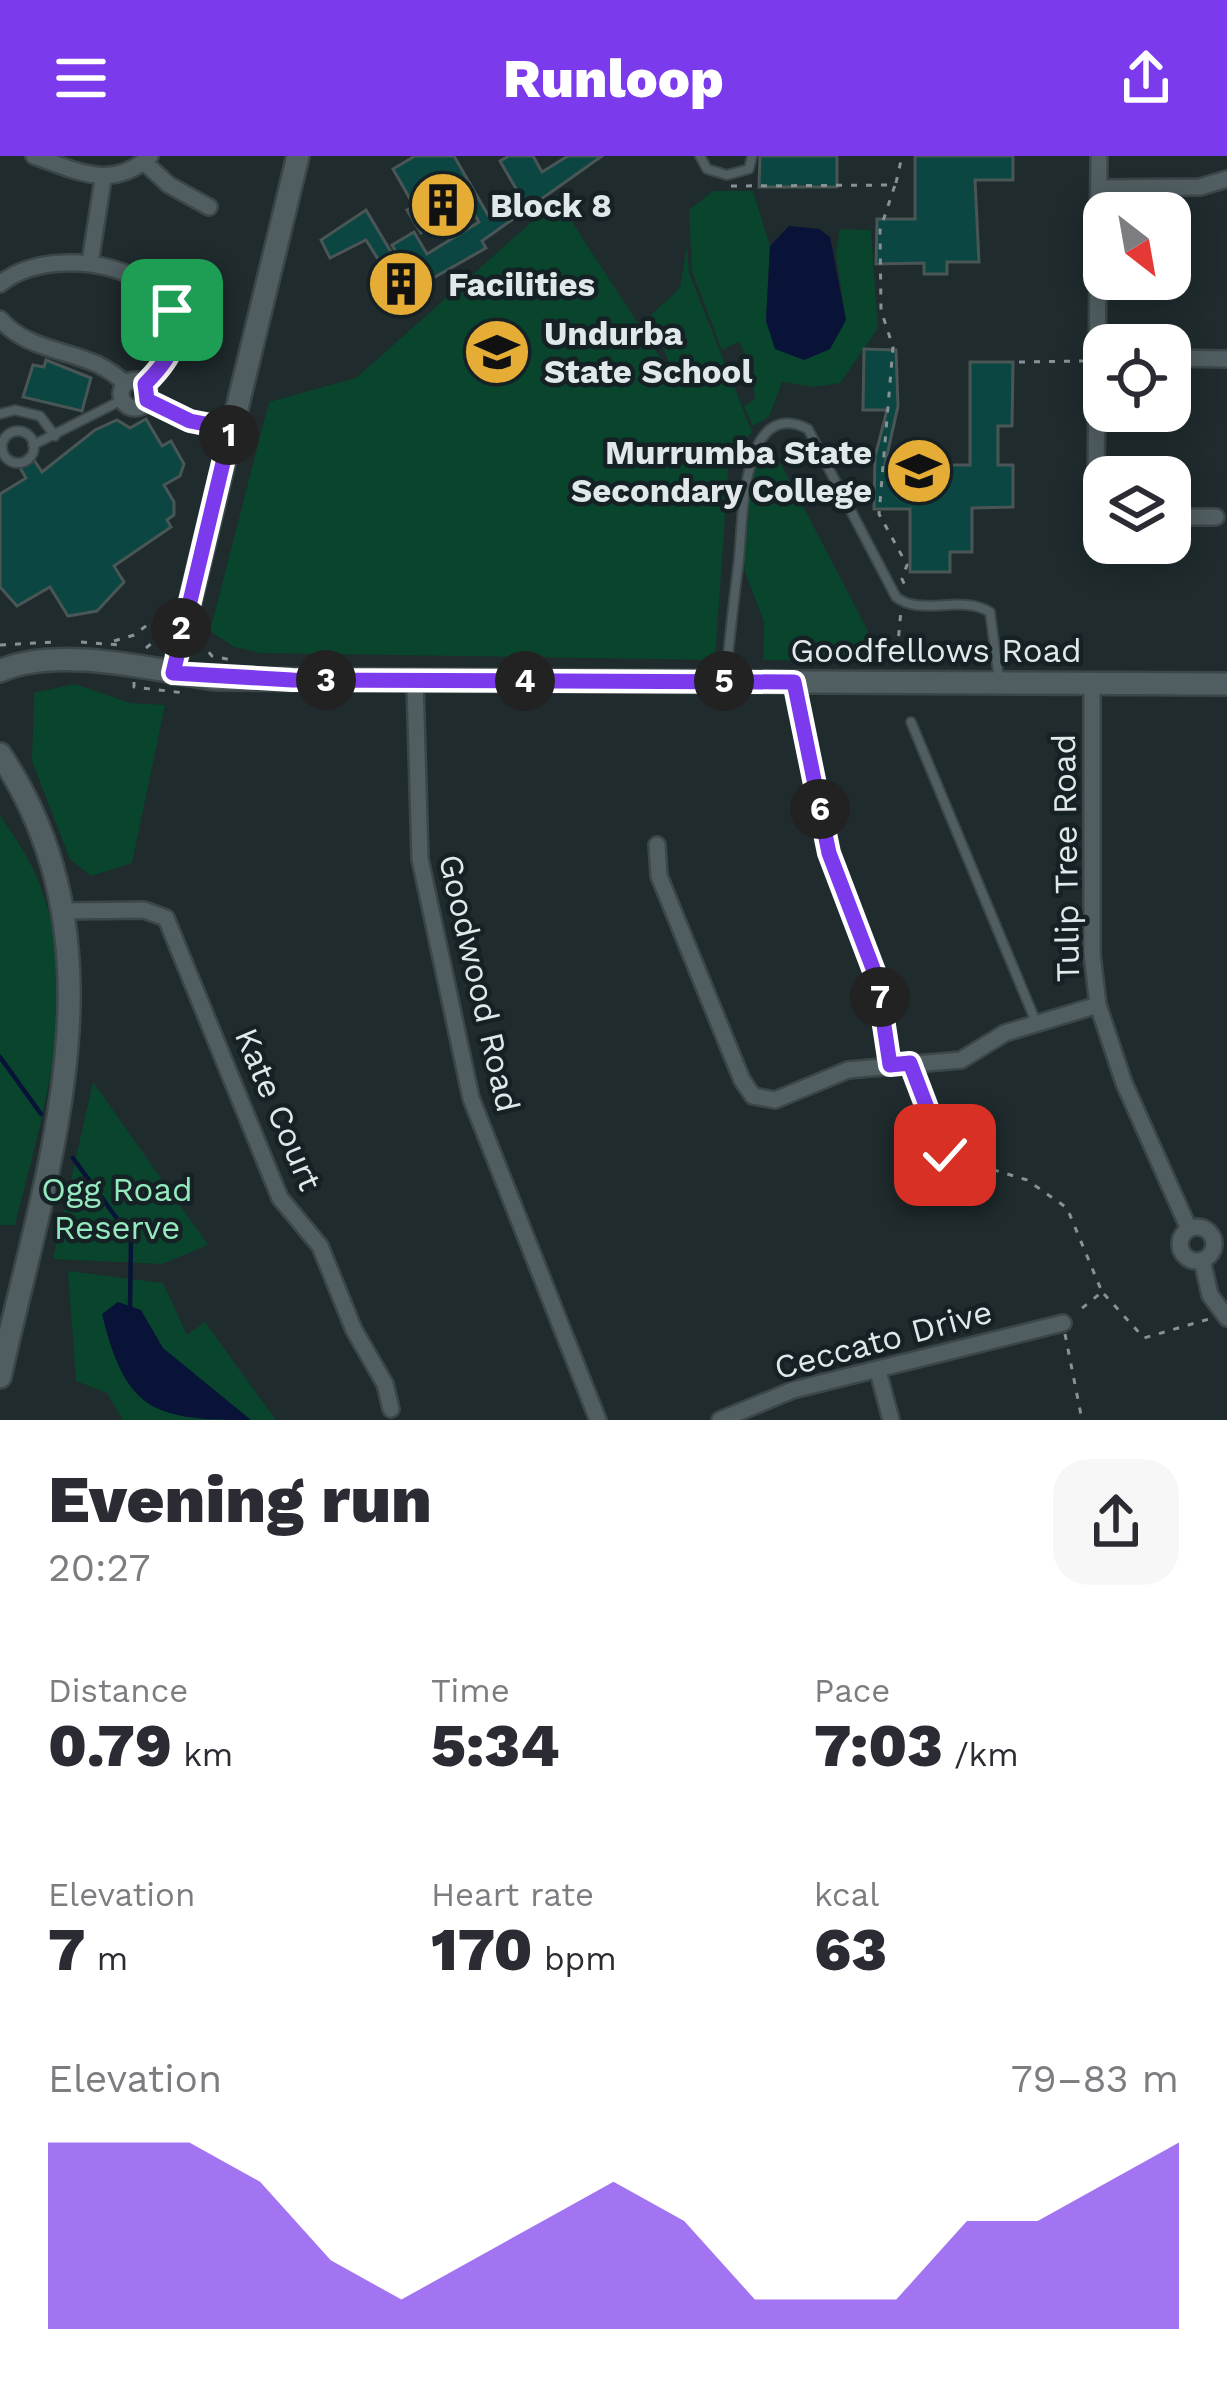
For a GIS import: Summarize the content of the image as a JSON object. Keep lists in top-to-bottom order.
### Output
{
  "streets": {
    "street": [
      "Goodfellows Road",
      "Tulip Tree Road",
      "Goodwood Road",
      "Kate Court",
      "Ceccato Drive"
    ]
  },
  "crossings": [
    ["Goodfellows Road", "Tulip Tree Road"],
    ["Goodfellows Road", "Goodwood Road"]
  ],
  "parks": ["Ogg Road Reserve"],
  "places": {
    "building": ["Block 8", "Facilities"],
    "school or university": ["Undurba State School", "Murrumba State Secondary College"]
  },
  "north": "bottom right",
  "page": {
    "header": "Runloop",
    "pins": [
      "1",
      "2",
      "3",
      "4",
      "5",
      "6",
      "7"
    ],
    "heading": ["Evening run", "20:27"],
    "stats": [
      ["Distance", "0.79 km"],
      ["Time", "5:34"],
      ["Pace", "7:03 /km"],
      ["Elevation", "7 m"],
      ["Heart rate", "170 bpm"],
      ["kcal", "63"]
    ],
    "chart": ["Elevation", "79–83 m"]
  }
}
